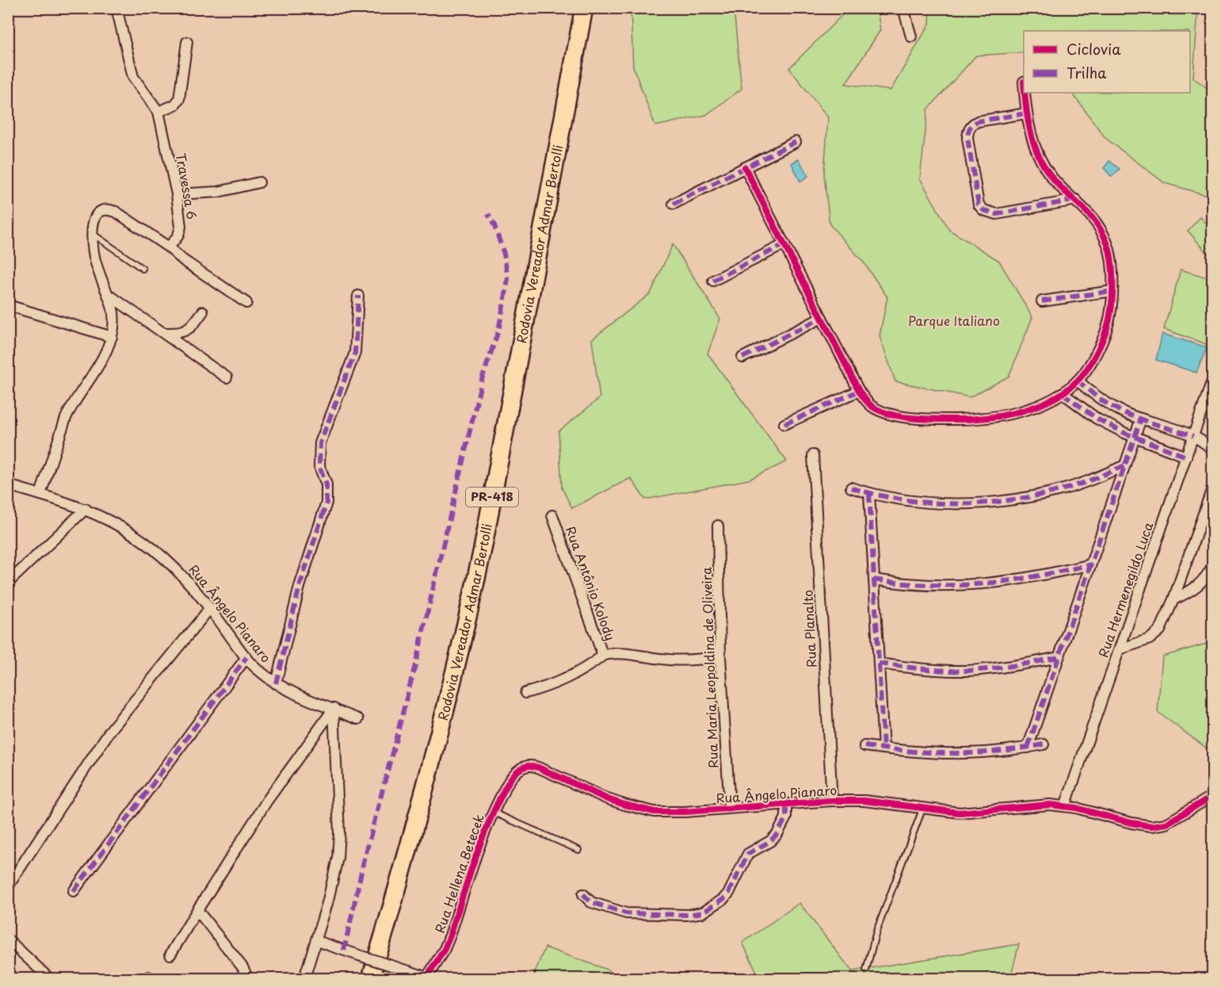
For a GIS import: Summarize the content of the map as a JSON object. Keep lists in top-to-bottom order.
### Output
{
  "streets": {
    "highway": ["Rodovia Vereador Admar Bertolli", "PR-418"],
    "street": [
      "Travessa 6",
      "Rua Antônio Kolody",
      "Rua Hermenegildo Luca",
      "Rua Ângelo Pianaro",
      "Rua Planalto",
      "Rua Maria Leopoldina de Oliveira",
      "Rua Hellena Betecek"
    ]
  },
  "crossings": [
    ["Rua Antônio Kolody", "Rua Maria Leopoldina de Oliveira"],
    ["Rua Hermenegildo Luca", "Rua Ângelo Pianaro"],
    ["Rua Ângelo Pianaro", "Rua Planalto"],
    ["Rua Ângelo Pianaro", "Rua Maria Leopoldina de Oliveira"],
    ["Rua Ângelo Pianaro", "Rua Hellena Betecek"]
  ],
  "parks": ["Parque Italiano"],
  "legend": ["Ciclovia", "Trilha"]
}
